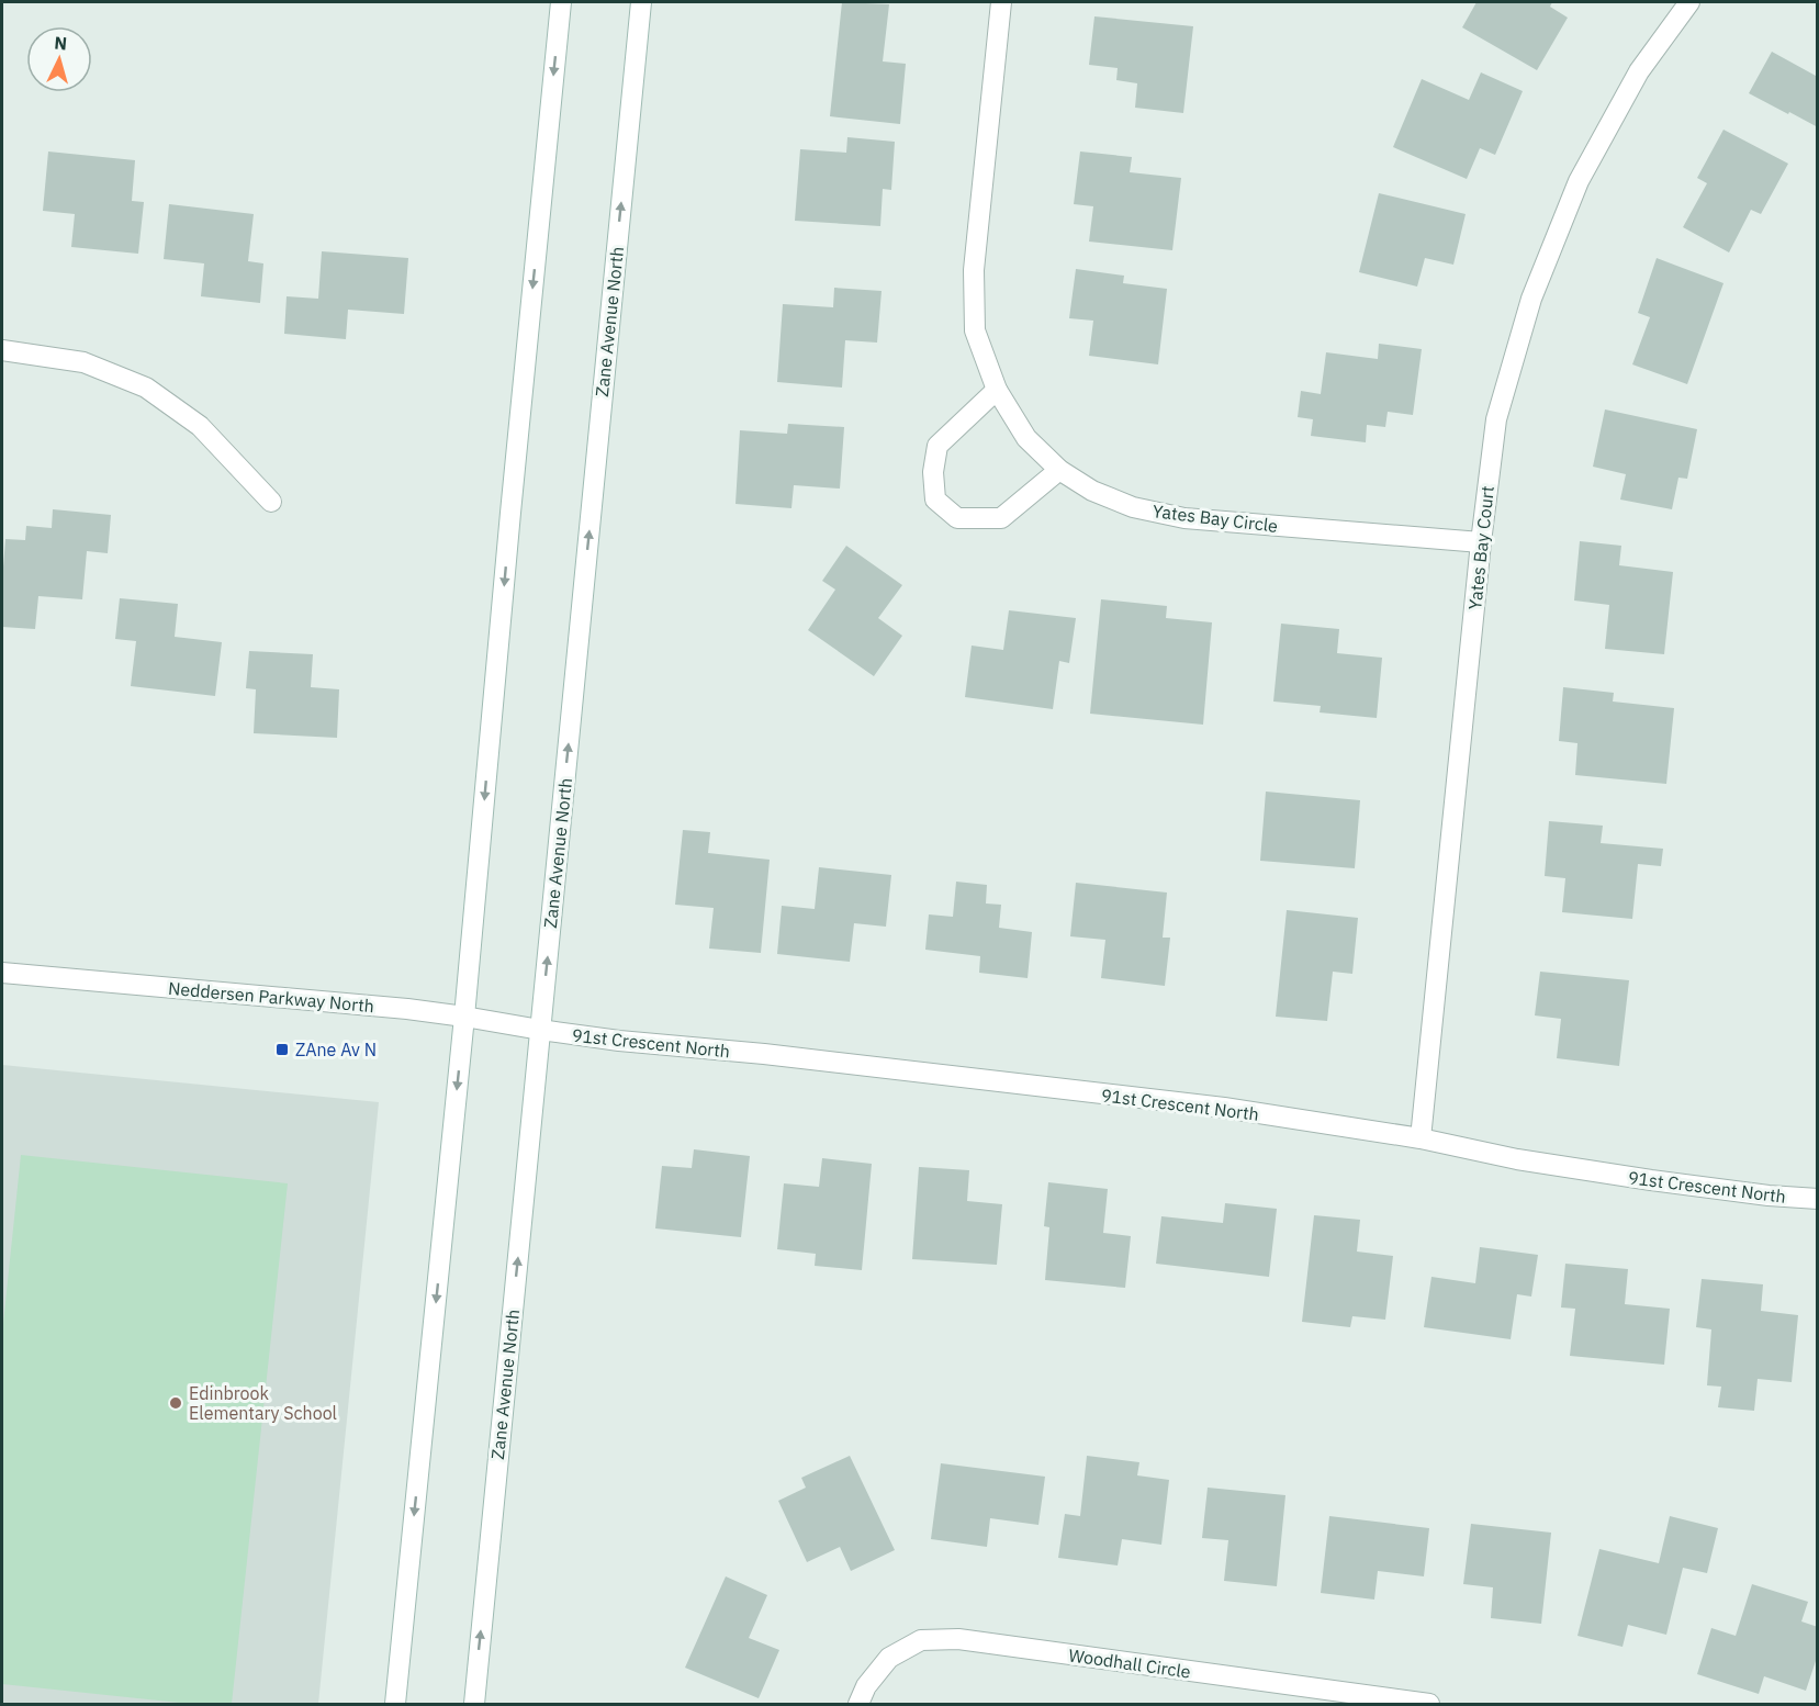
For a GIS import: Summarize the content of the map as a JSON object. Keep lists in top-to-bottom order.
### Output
{
  "streets": {
    "street": [
      "Zane Avenue North",
      "Yates Bay Circle",
      "Yates Bay Court",
      "Neddersen Parkway North",
      "91st Crescent North",
      "Woodhall Circle"
    ]
  },
  "crossings": [
    ["Zane Avenue North", "Neddersen Parkway North"],
    ["Zane Avenue North", "91st Crescent North"],
    ["Yates Bay Circle", "Yates Bay Court"],
    ["Yates Bay Court", "91st Crescent North"],
    ["Neddersen Parkway North", "91st Crescent North"]
  ],
  "places": {
    "transit": ["ZAne Av N"],
    "other": ["Edinbrook Elementary School"]
  },
  "north": "top"
}
